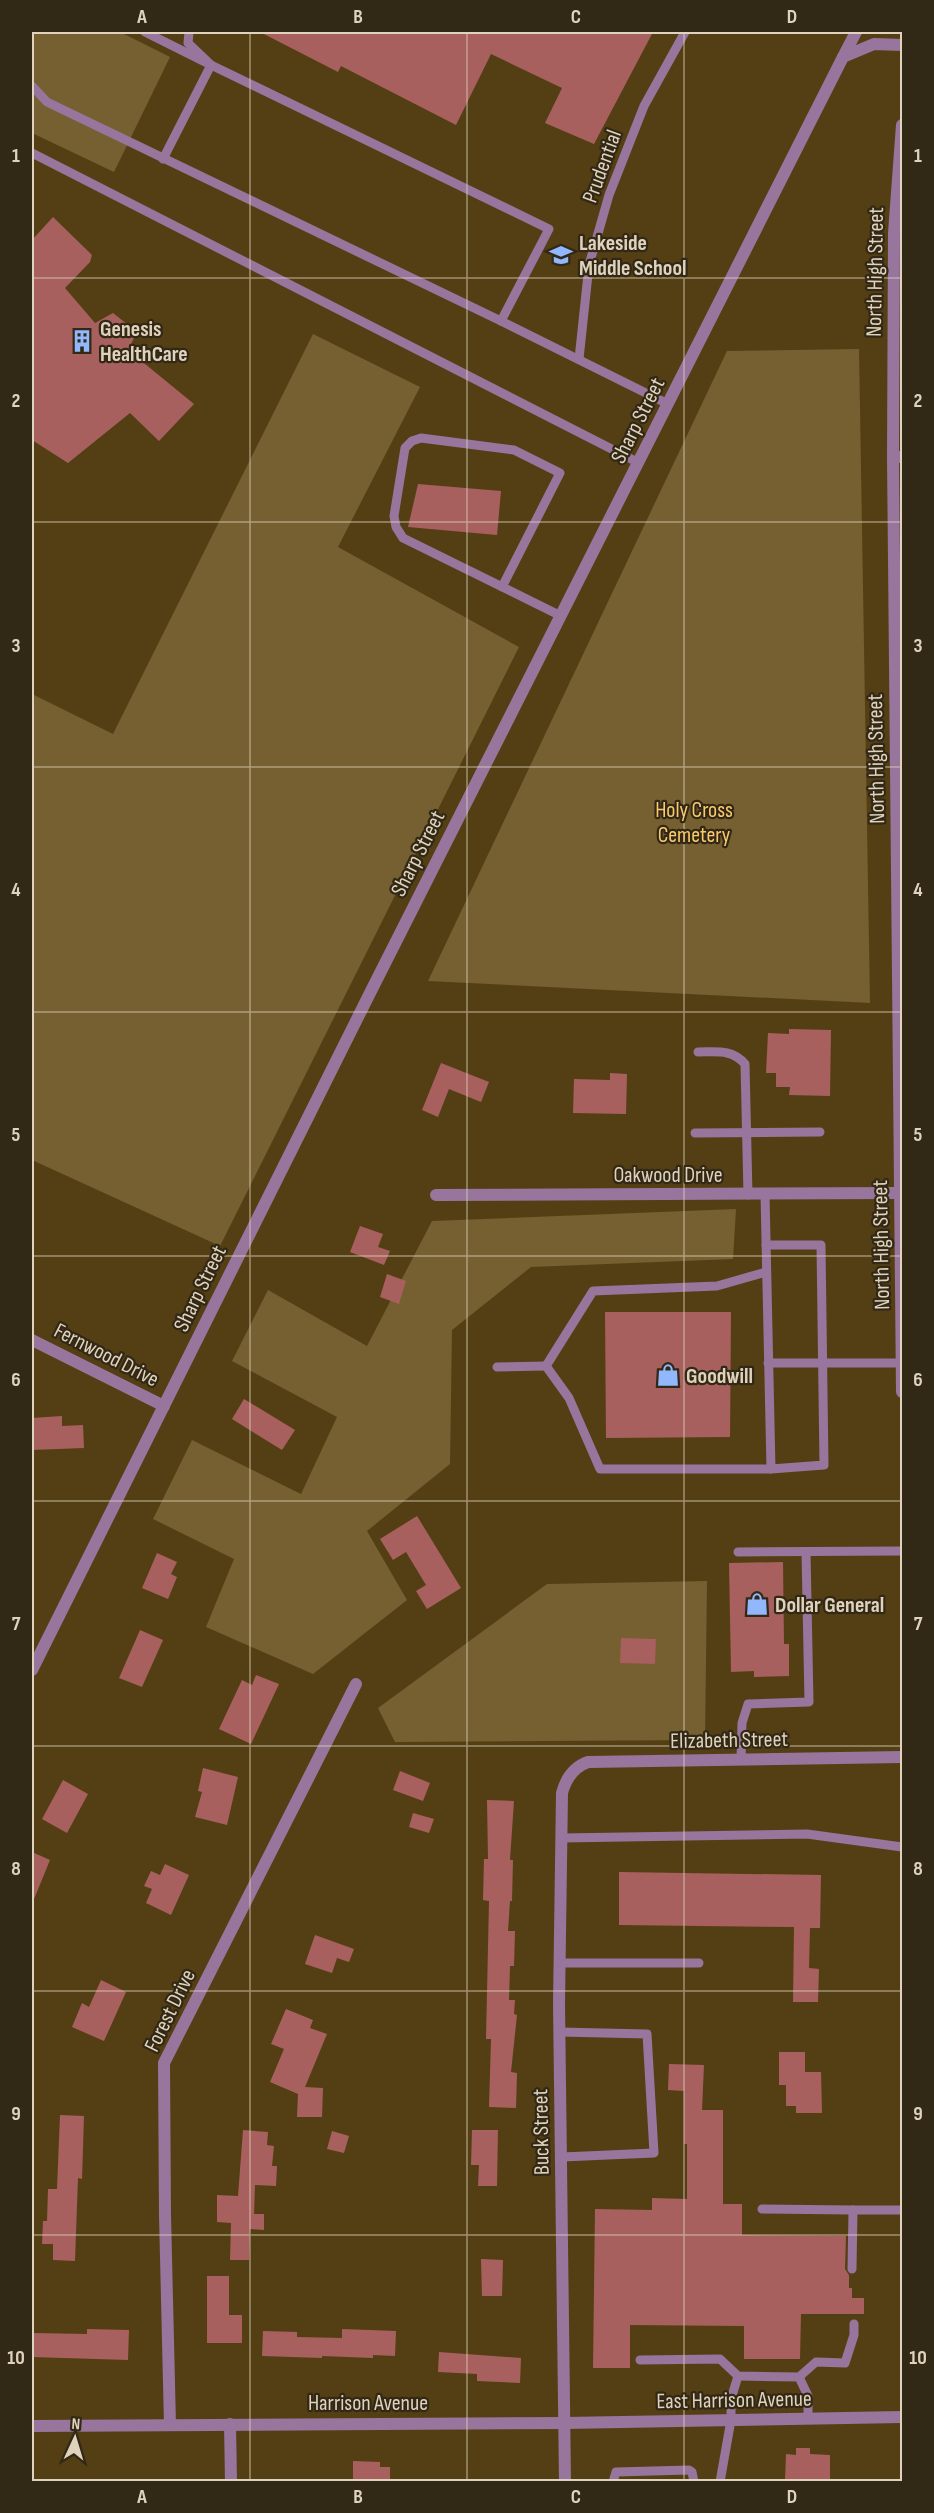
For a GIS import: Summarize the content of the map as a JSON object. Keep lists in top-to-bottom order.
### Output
{
  "streets": {
    "street": [
      "North High Street",
      "Sharp Street",
      "Oakwood Drive",
      "Fernwood Drive",
      "Elizabeth Street",
      "Forest Drive",
      "Buck Street",
      "East Harrison Avenue",
      "Harrison Avenue"
    ],
    "lane": ["Prudential"]
  },
  "crossings": [
    ["North High Street", "Oakwood Drive"],
    ["Sharp Street", "Fernwood Drive"],
    ["Elizabeth Street", "Buck Street"],
    ["Forest Drive", "Harrison Avenue"],
    ["Buck Street", "East Harrison Avenue"],
    ["Buck Street", "Harrison Avenue"],
    ["East Harrison Avenue", "Harrison Avenue"]
  ],
  "parks": ["Holy Cross Cemetery"],
  "places": {
    "school or university": ["Lakeside Middle School"],
    "building": ["Genesis HealthCare"],
    "shop": ["Goodwill", "Dollar General"]
  },
  "north": "top",
  "grid": {
    "columns": [
      "A",
      "B",
      "C",
      "D"
    ],
    "rows": [
      "1",
      "2",
      "3",
      "4",
      "5",
      "6",
      "7",
      "8",
      "9",
      "10"
    ]
  }
}
